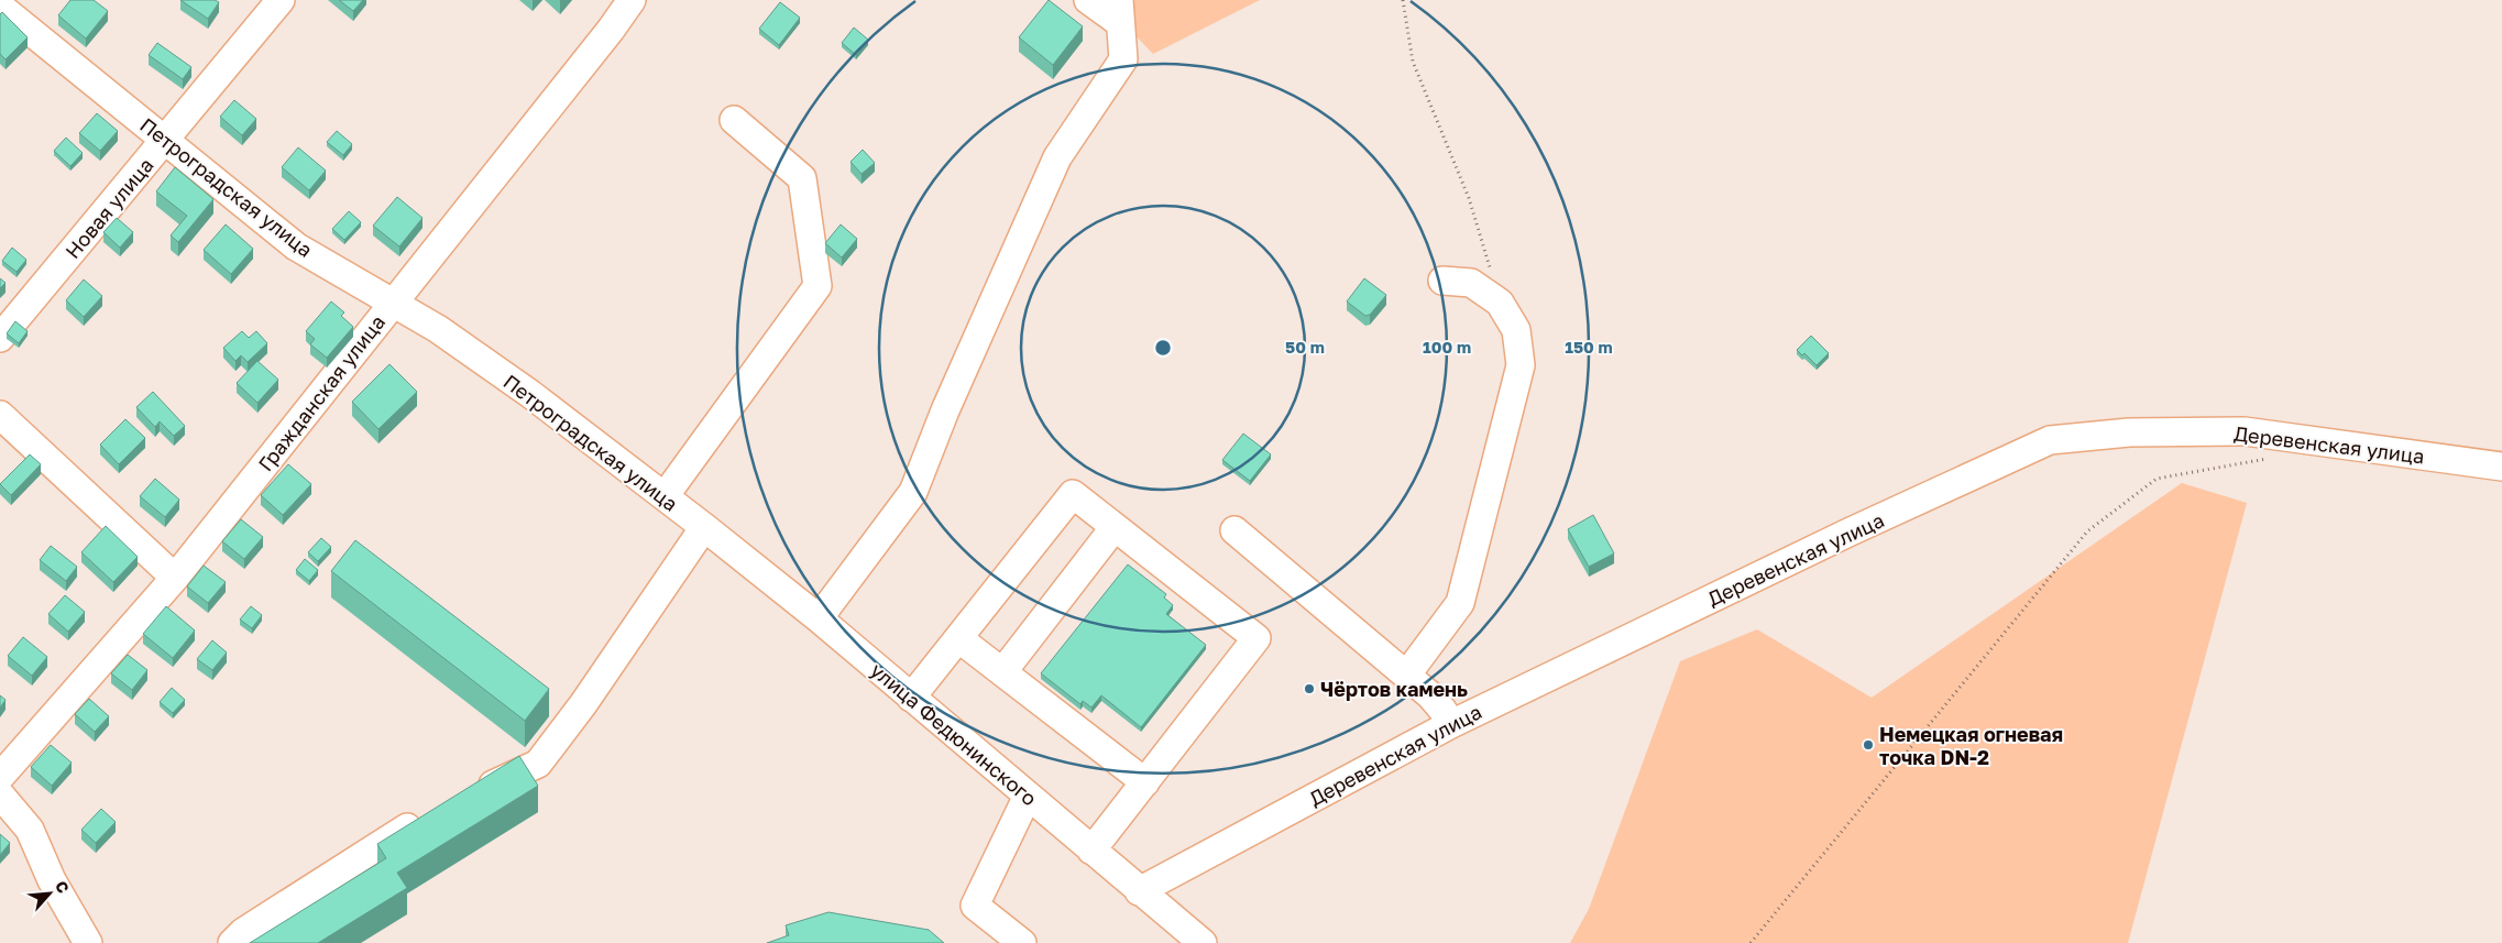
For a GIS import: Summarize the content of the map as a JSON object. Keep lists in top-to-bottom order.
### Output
{
  "streets": {
    "street": [
      "Петроградская улица",
      "Новая улица",
      "Гражданская улица",
      "Деревенская улица",
      "улица Федюнинского"
    ]
  },
  "crossings": [
    ["Петроградская улица", "Новая улица"],
    ["Петроградская улица", "Гражданская улица"],
    ["Петроградская улица", "улица Федюнинского"],
    ["Деревенская улица", "улица Федюнинского"]
  ],
  "places": ["Чёртов камень", "Немецкая огневая точка DN-2"],
  "north": "top right",
  "rings": ["50 m", "100 m", "150 m"]
}
